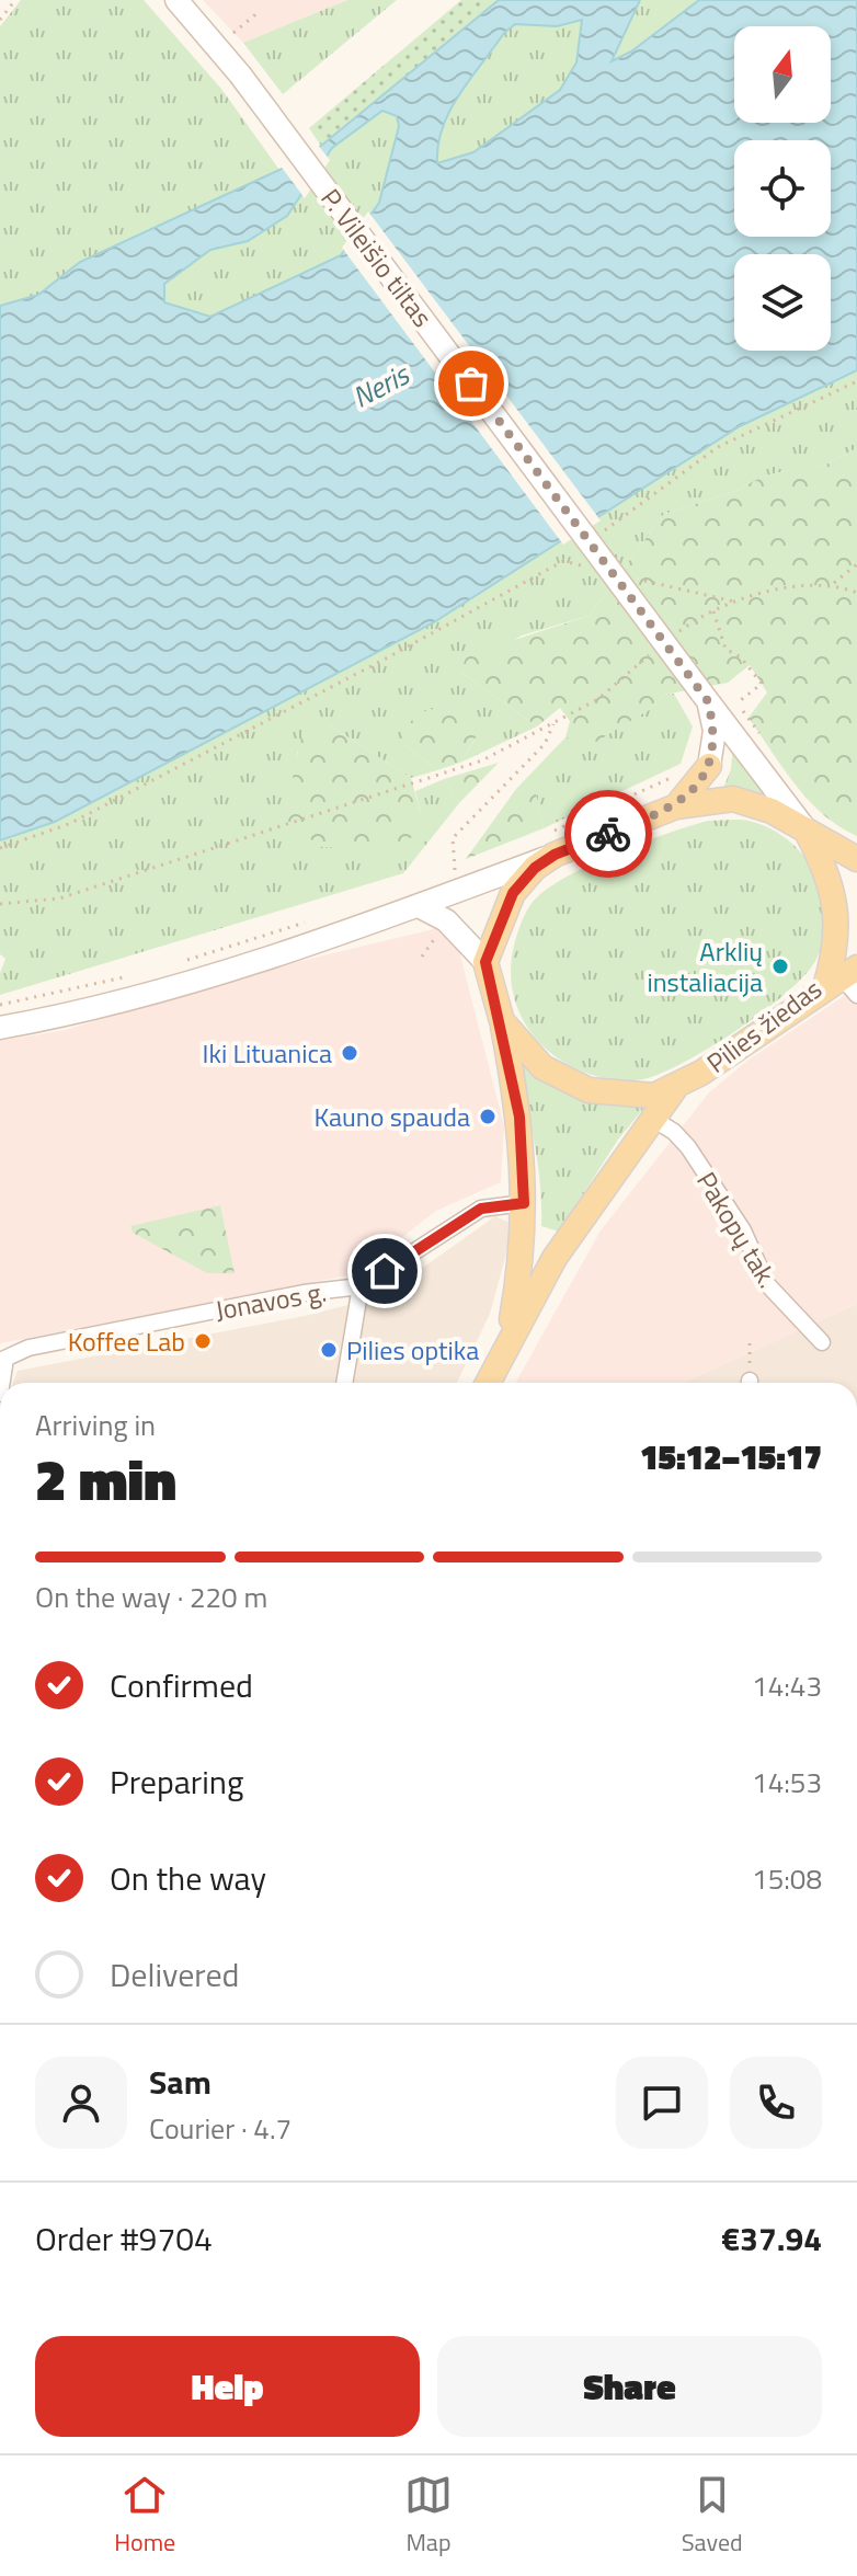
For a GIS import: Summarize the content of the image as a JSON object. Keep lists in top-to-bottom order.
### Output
{
  "streets": {
    "main road": ["P. Vileišio tiltas", "Pilies žiedas"],
    "street": ["Pakopų tak.", "Jonavos g."]
  },
  "crossings": [
    ["P. Vileišio tiltas", "Pilies žiedas"]
  ],
  "water": ["Neris"],
  "places": [
    "Arklių instaliacija",
    "Iki Lituanica",
    "Kauno spauda",
    "Koffee Lab",
    "Pilies optika"
  ],
  "north": "top",
  "page": {
    "heading": ["2 min", "Arriving in", "15:12–15:17"],
    "panel": [
      "Sam",
      "Courier · 4.7",
      "Order #9704",
      "€37.94"
    ],
    "bar": "On the way · 220 m",
    "list": [
      ["Confirmed", "14:43"],
      ["Preparing", "14:53"],
      ["On the way", "15:08"],
      "Delivered"
    ],
    "buttons": ["Help", "Share"],
    "tabs": ["Home", "Map", "Saved"]
  }
}
